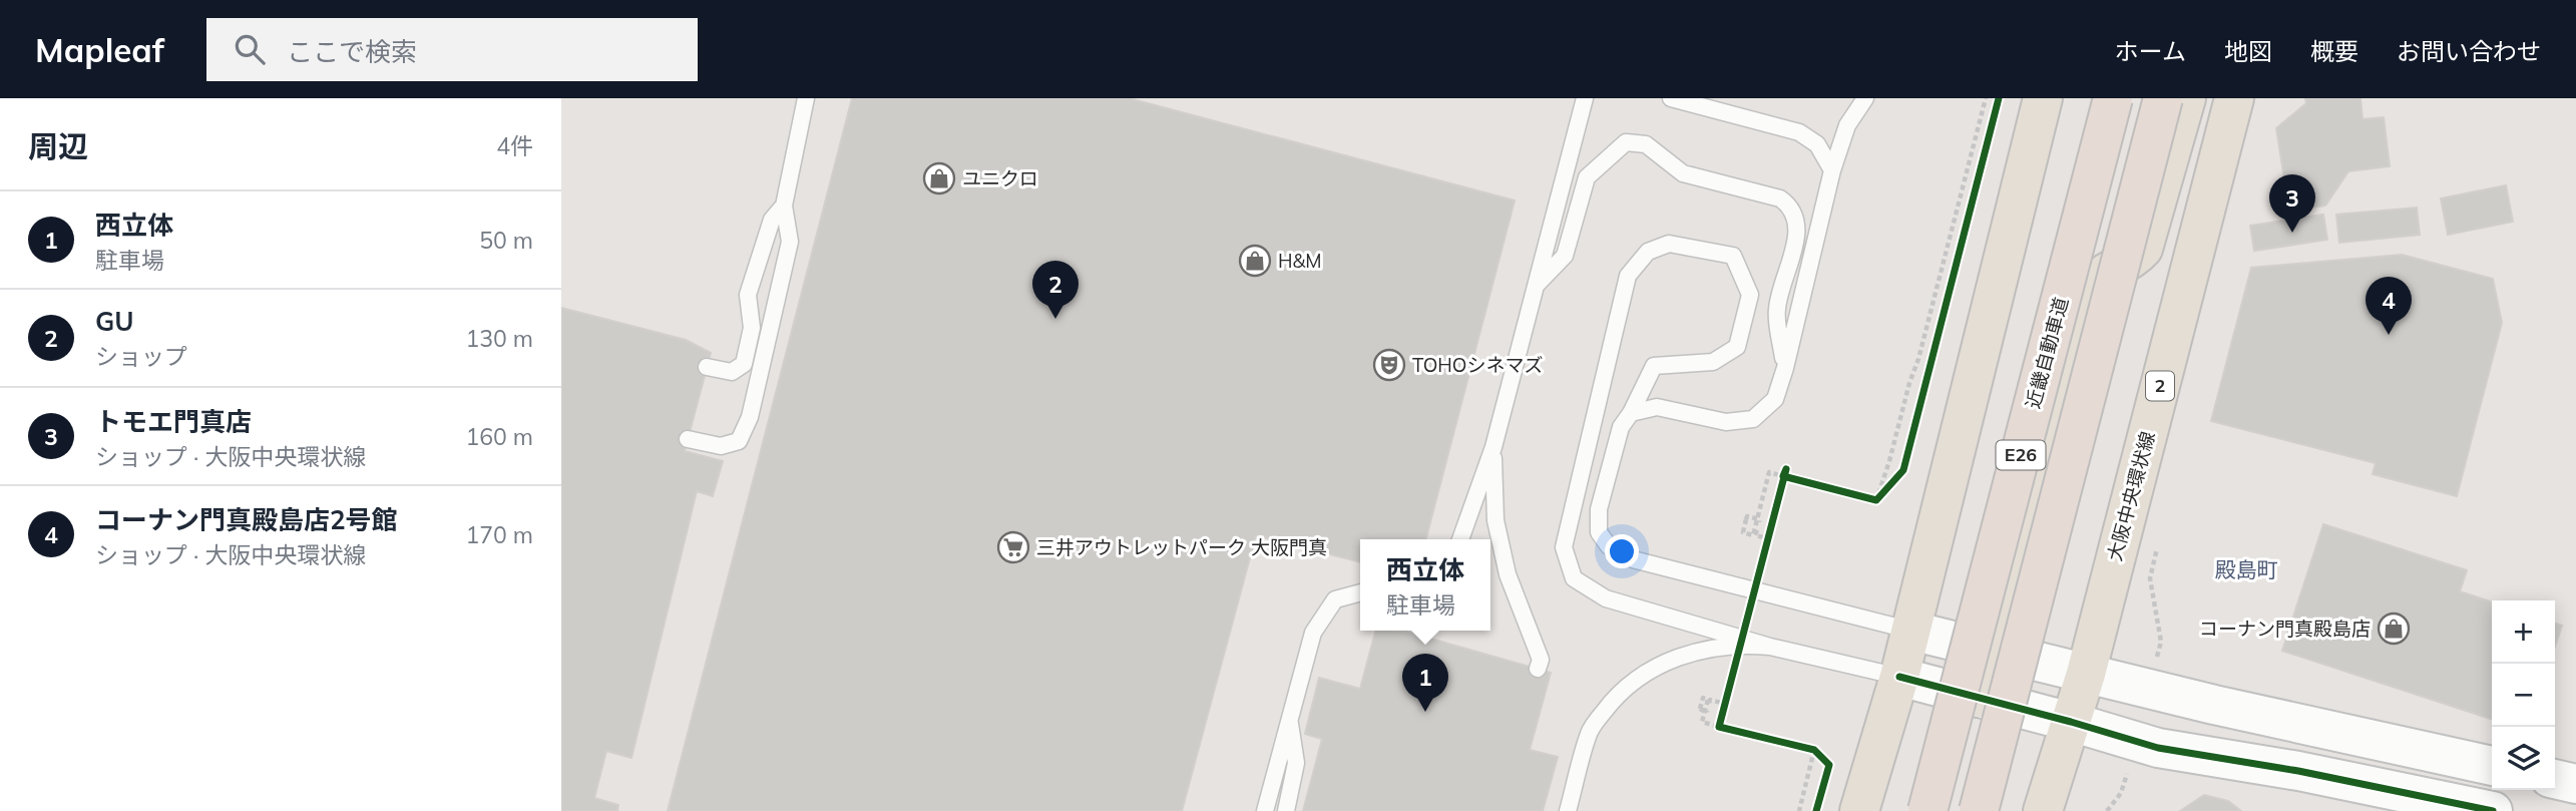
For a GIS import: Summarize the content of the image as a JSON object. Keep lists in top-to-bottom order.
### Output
{
  "streets": {
    "highway": ["近畿自動車道", "E26"],
    "main road": ["2", "大阪中央環状線"]
  },
  "districts": ["殿島町"],
  "places": {
    "shop": ["ユニクロ", "H&M", "コーナン門真殿島店"],
    "theatre": ["TOHOシネマズ"],
    "supermarket": ["三井アウトレットパーク 大阪門真"]
  },
  "page": {
    "header": "Mapleaf",
    "search": "ここで検索",
    "nav": [
      "ホーム",
      "地図",
      "概要",
      "お問い合わせ"
    ],
    "heading": ["周辺", "4件"],
    "pins": [
      "3",
      "2",
      "4",
      "1"
    ],
    "list": [
      {
        "mark": "1",
        "name": "西立体",
        "note": "駐車場",
        "value": "50 m"
      },
      {
        "mark": "2",
        "name": "GU",
        "note": "ショップ",
        "value": "130 m"
      },
      {
        "mark": "3",
        "name": "トモエ門真店",
        "note": "ショップ · 大阪中央環状線",
        "value": "160 m"
      },
      {
        "mark": "4",
        "name": "コーナン門真殿島店2号館",
        "note": "ショップ · 大阪中央環状線",
        "value": "170 m"
      }
    ],
    "popup": ["西立体", "駐車場"],
    "map_buttons": ["+", "−"]
  }
}
